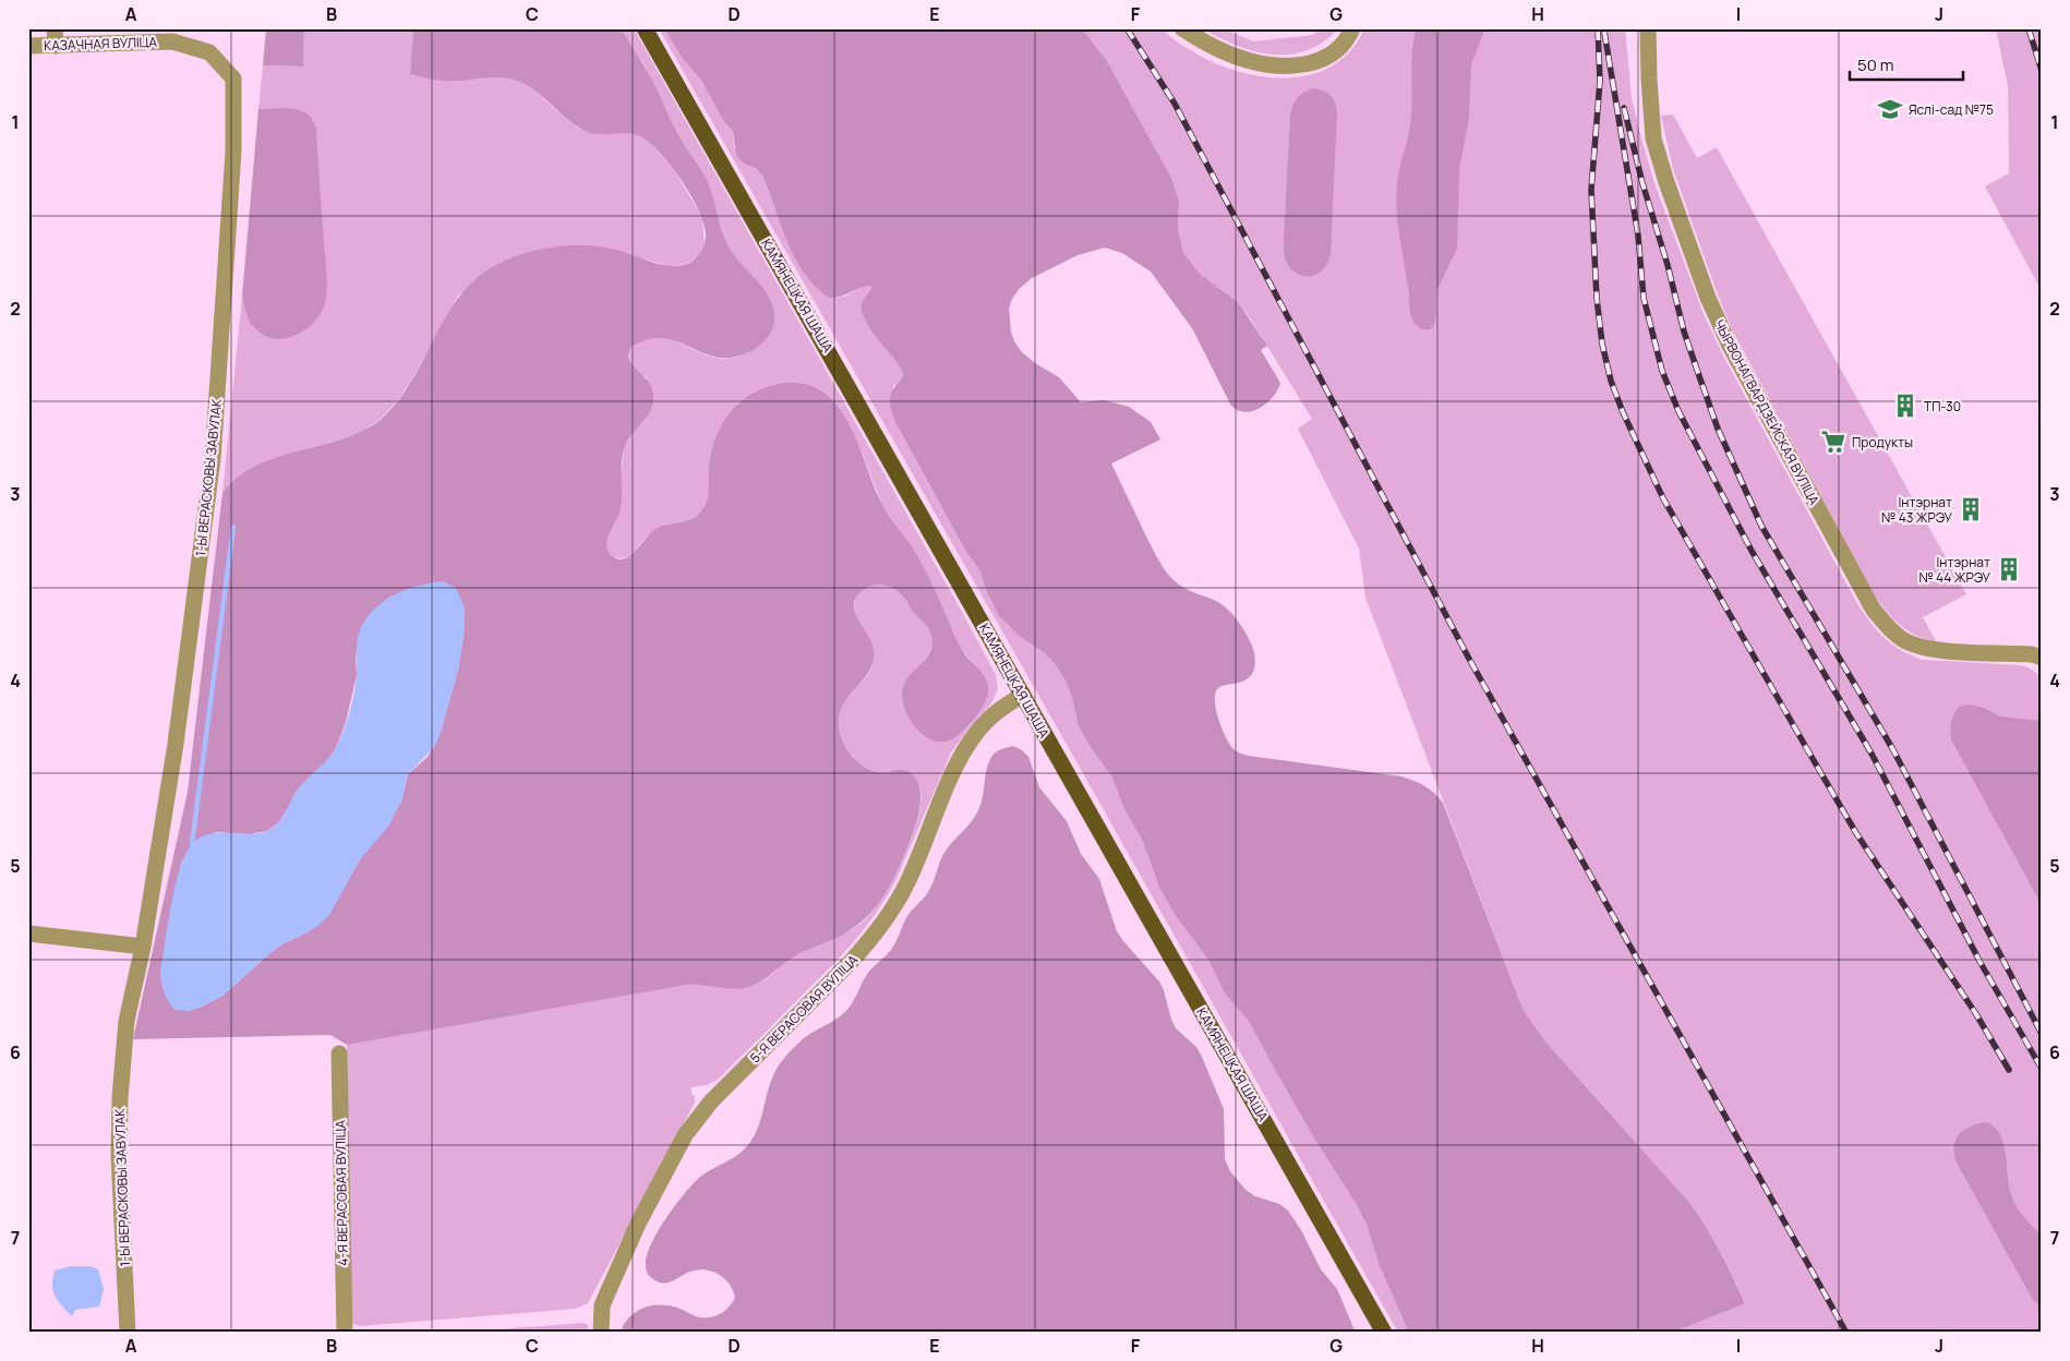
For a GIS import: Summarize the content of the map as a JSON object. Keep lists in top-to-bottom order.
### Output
{
  "streets": {
    "main road": ["КАМЯНЕЦКАЯ ШАША"],
    "street": [
      "КАЗАЧНАЯ ВУЛІЦА",
      "ЧЫРВОНАГВАРДЗЕЙСКАЯ ВУЛІЦА",
      "1-Ы ВЕРАСКОВЫ ЗАВУЛАК",
      "5-Я ВЕРАСОВАЯ ВУЛІЦА",
      "4-Я ВЕРАСОВАЯ ВУЛІЦА"
    ]
  },
  "crossings": [
    ["КАЗАЧНАЯ ВУЛІЦА", "1-Ы ВЕРАСКОВЫ ЗАВУЛАК"],
    ["КАМЯНЕЦКАЯ ШАША", "5-Я ВЕРАСОВАЯ ВУЛІЦА"]
  ],
  "places": {
    "school or university": ["Яслі-сад №75"],
    "building": ["ТП-30", "Інтэрнат № 43 ЖРЭУ", "Інтэрнат № 44 ЖРЭУ"],
    "supermarket": ["Продукты"]
  },
  "scale_bar": "50 m",
  "grid": {
    "columns": [
      "A",
      "B",
      "C",
      "D",
      "E",
      "F",
      "G",
      "H",
      "I",
      "J"
    ],
    "rows": [
      "1",
      "2",
      "3",
      "4",
      "5",
      "6",
      "7"
    ]
  }
}
